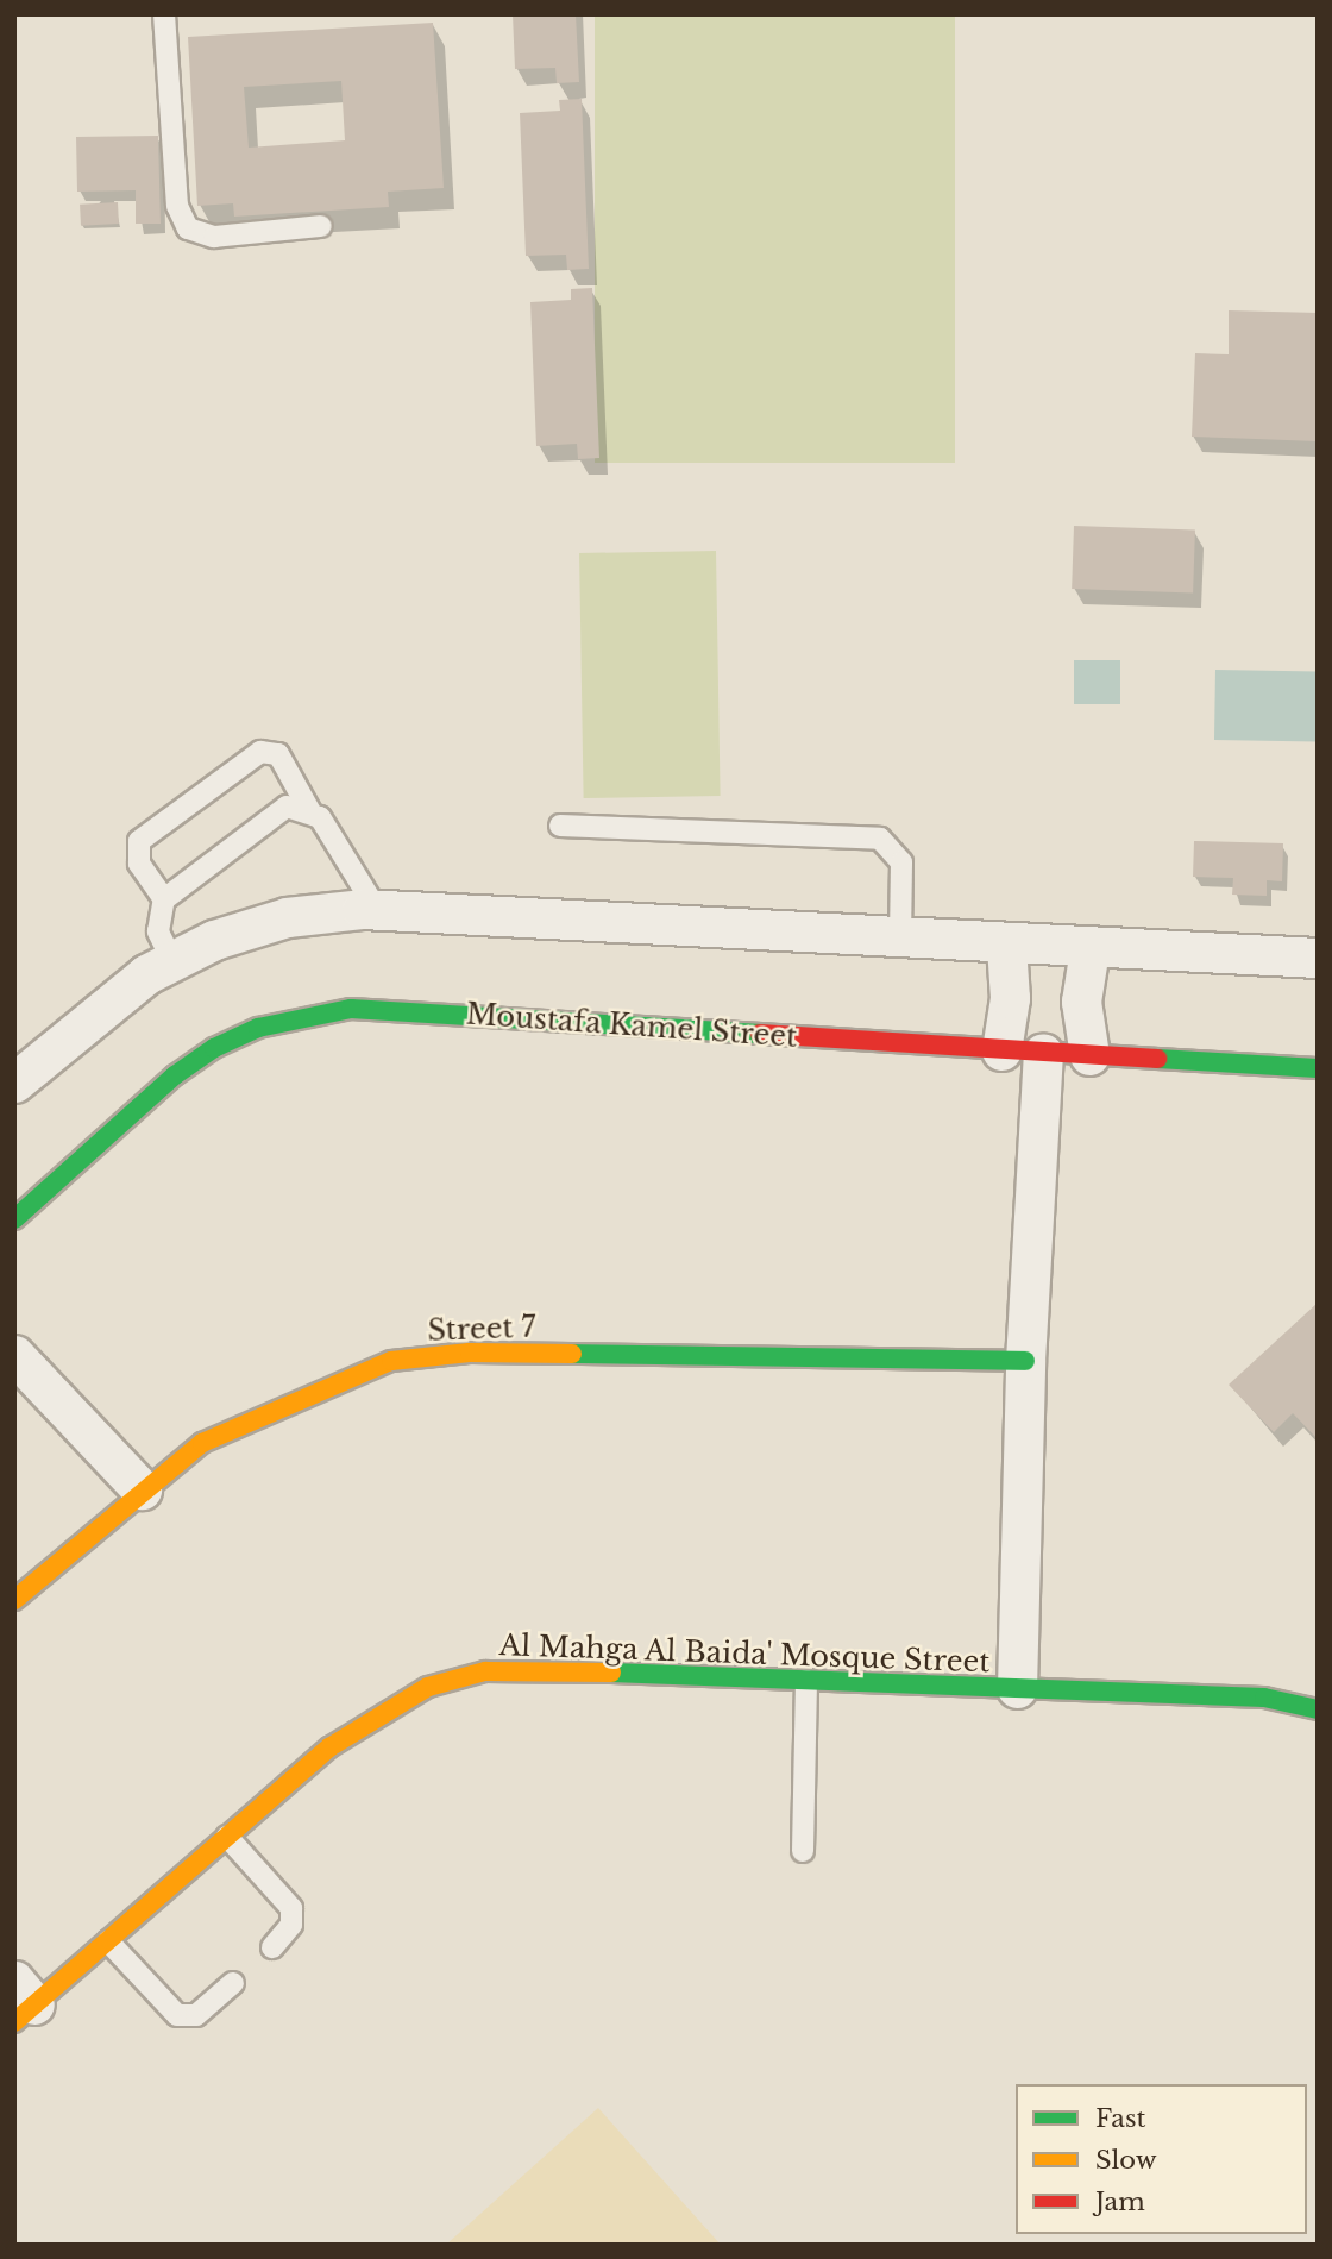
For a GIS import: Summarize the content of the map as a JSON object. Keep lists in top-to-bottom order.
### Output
{
  "streets": {
    "street": ["Moustafa Kamel Street", "Street 7", "Al Mahga Al Baida' Mosque Street"]
  },
  "legend": ["Fast", "Slow", "Jam"]
}
